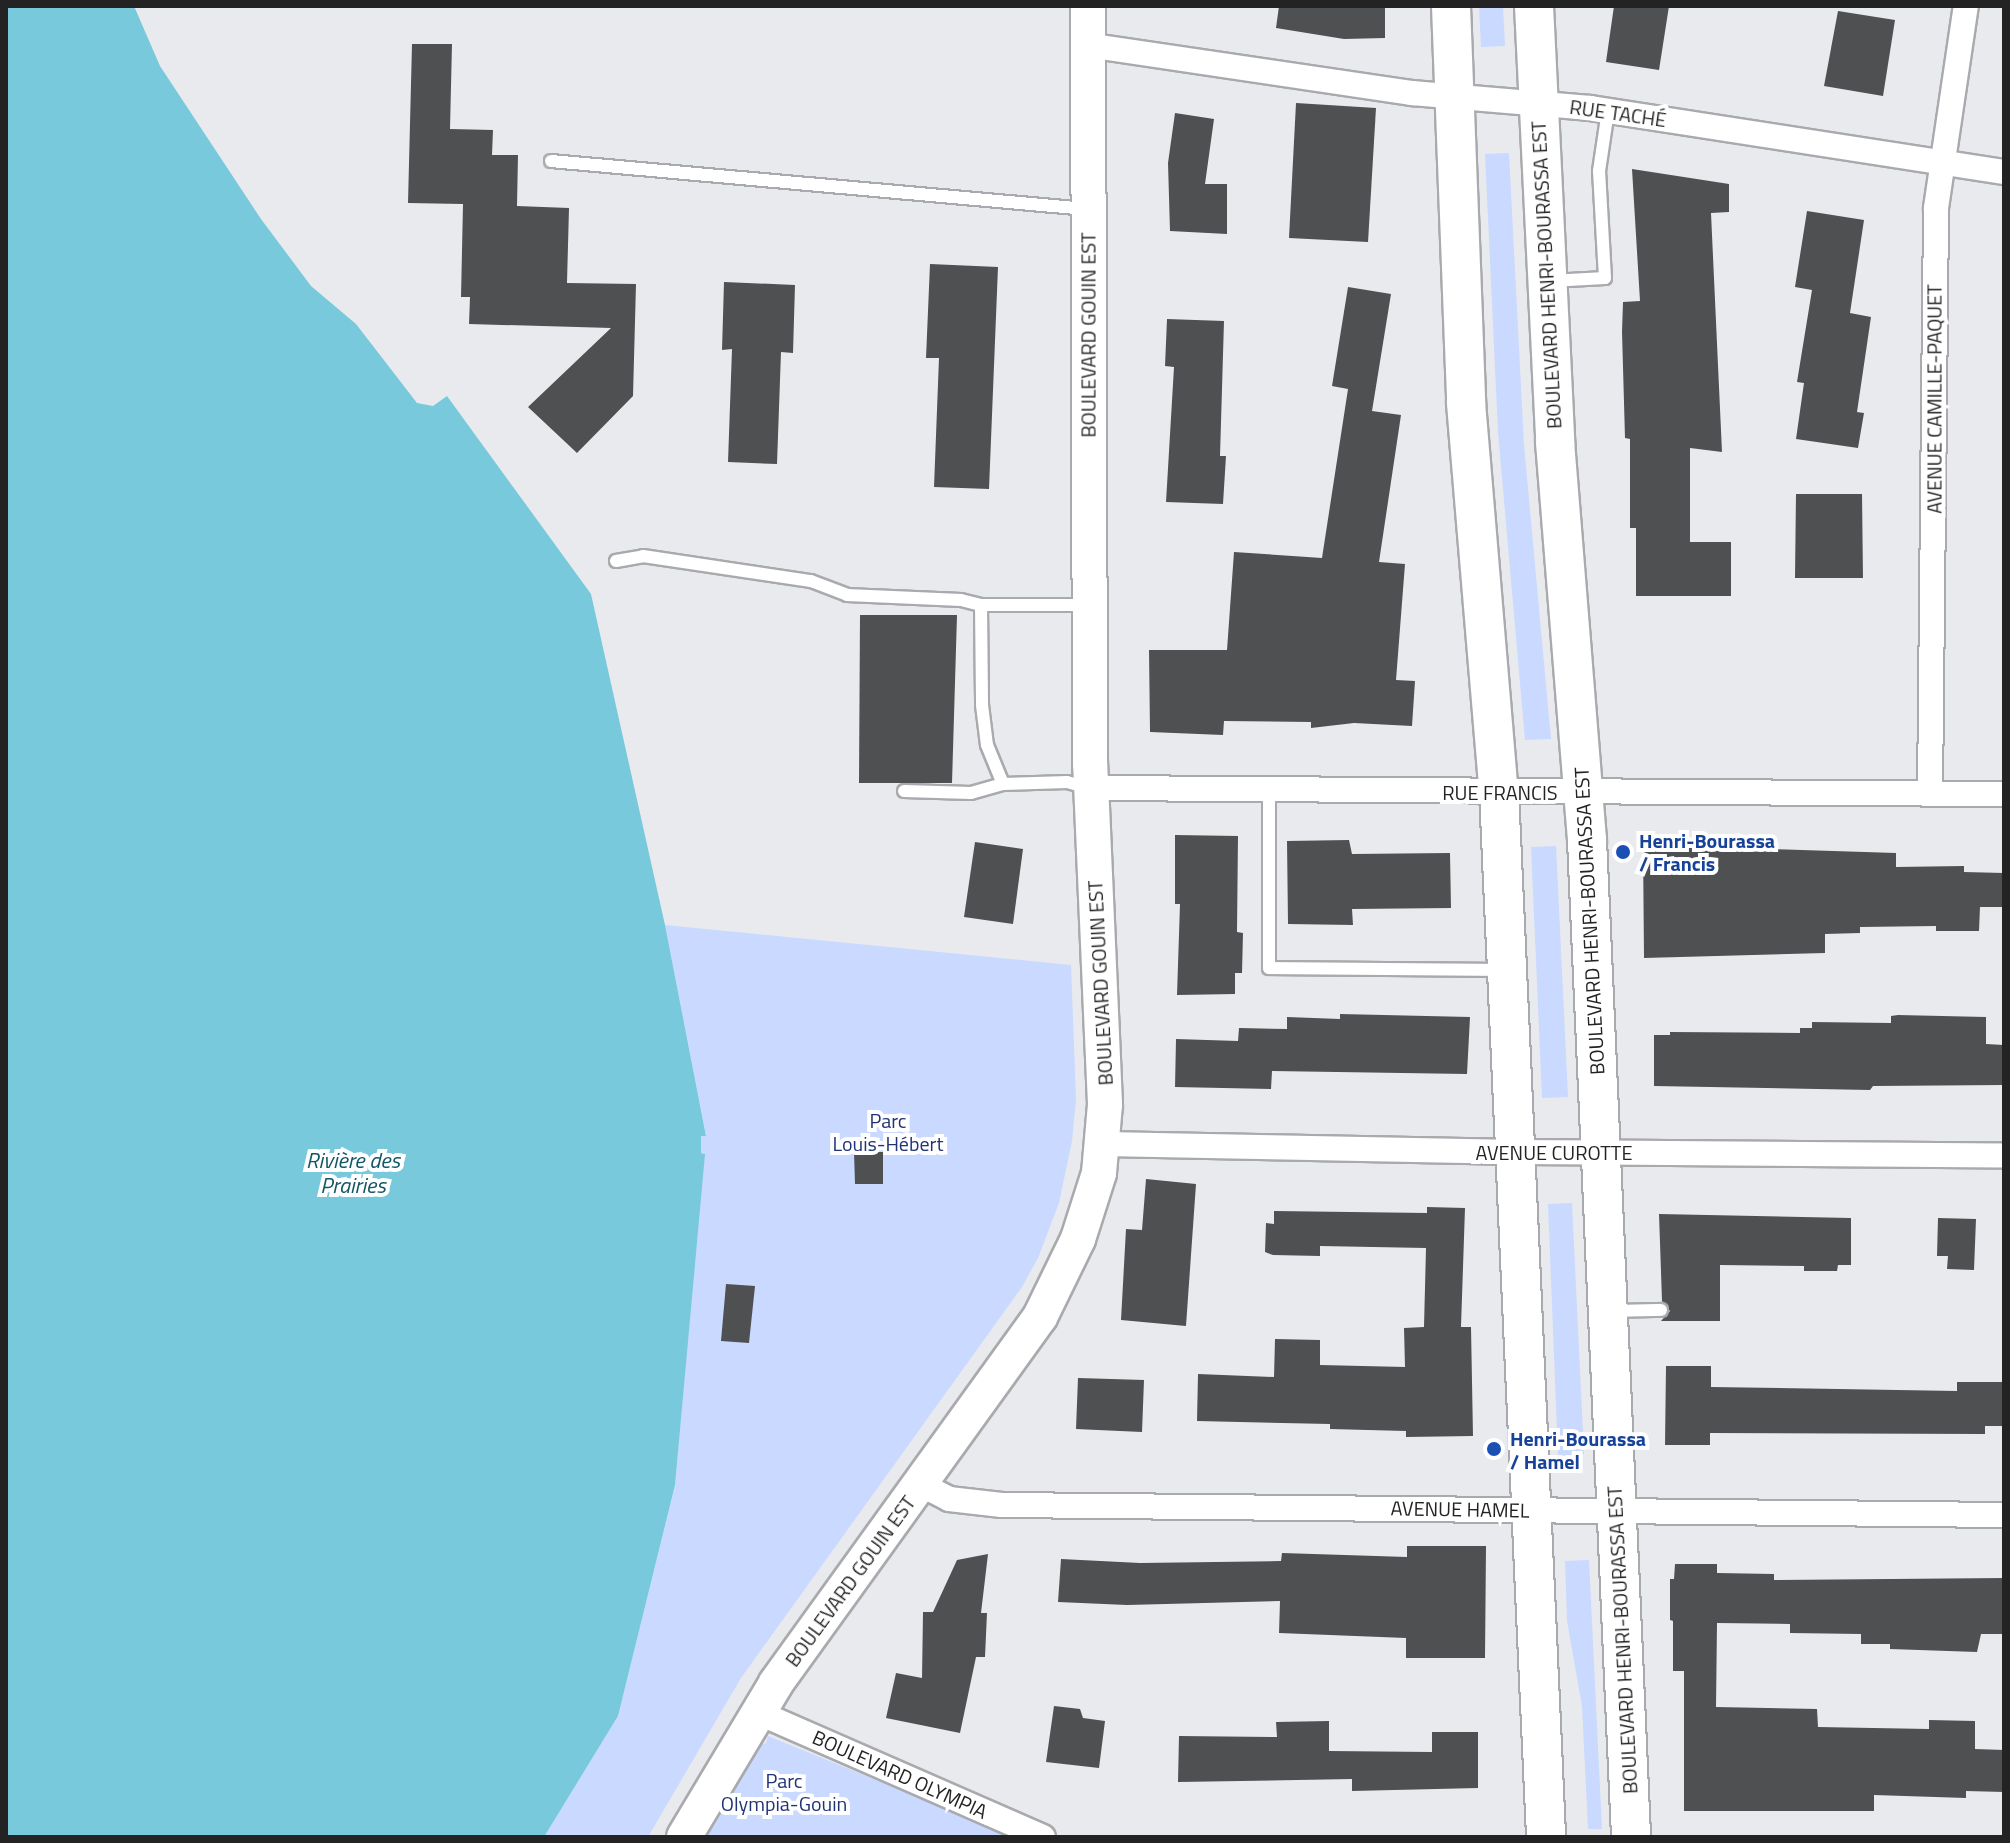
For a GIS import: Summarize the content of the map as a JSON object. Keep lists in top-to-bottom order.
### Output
{
  "streets": {
    "main road": ["BOULEVARD HENRI-BOURASSA EST"],
    "street": [
      "RUE TACHÉ",
      "BOULEVARD GOUIN EST",
      "AVENUE CAMILLE-PAQUET",
      "RUE FRANCIS",
      "AVENUE CUROTTE",
      "AVENUE HAMEL",
      "BOULEVARD OLYMPIA"
    ]
  },
  "crossings": [
    ["RUE TACHÉ", "BOULEVARD HENRI-BOURASSA EST"],
    ["RUE TACHÉ", "BOULEVARD GOUIN EST"],
    ["RUE TACHÉ", "AVENUE CAMILLE-PAQUET"],
    ["BOULEVARD HENRI-BOURASSA EST", "RUE FRANCIS"],
    ["BOULEVARD HENRI-BOURASSA EST", "AVENUE CUROTTE"],
    ["BOULEVARD HENRI-BOURASSA EST", "AVENUE HAMEL"],
    ["BOULEVARD GOUIN EST", "RUE FRANCIS"],
    ["BOULEVARD GOUIN EST", "AVENUE CUROTTE"],
    ["BOULEVARD GOUIN EST", "AVENUE HAMEL"],
    ["BOULEVARD GOUIN EST", "BOULEVARD OLYMPIA"],
    ["AVENUE CAMILLE-PAQUET", "RUE FRANCIS"]
  ],
  "water": ["Rivière des Prairies"],
  "parks": ["Parc Louis-Hébert", "Parc Olympia-Gouin"],
  "places": ["Henri-Bourassa / Francis", "Henri-Bourassa / Hamel"]
}
